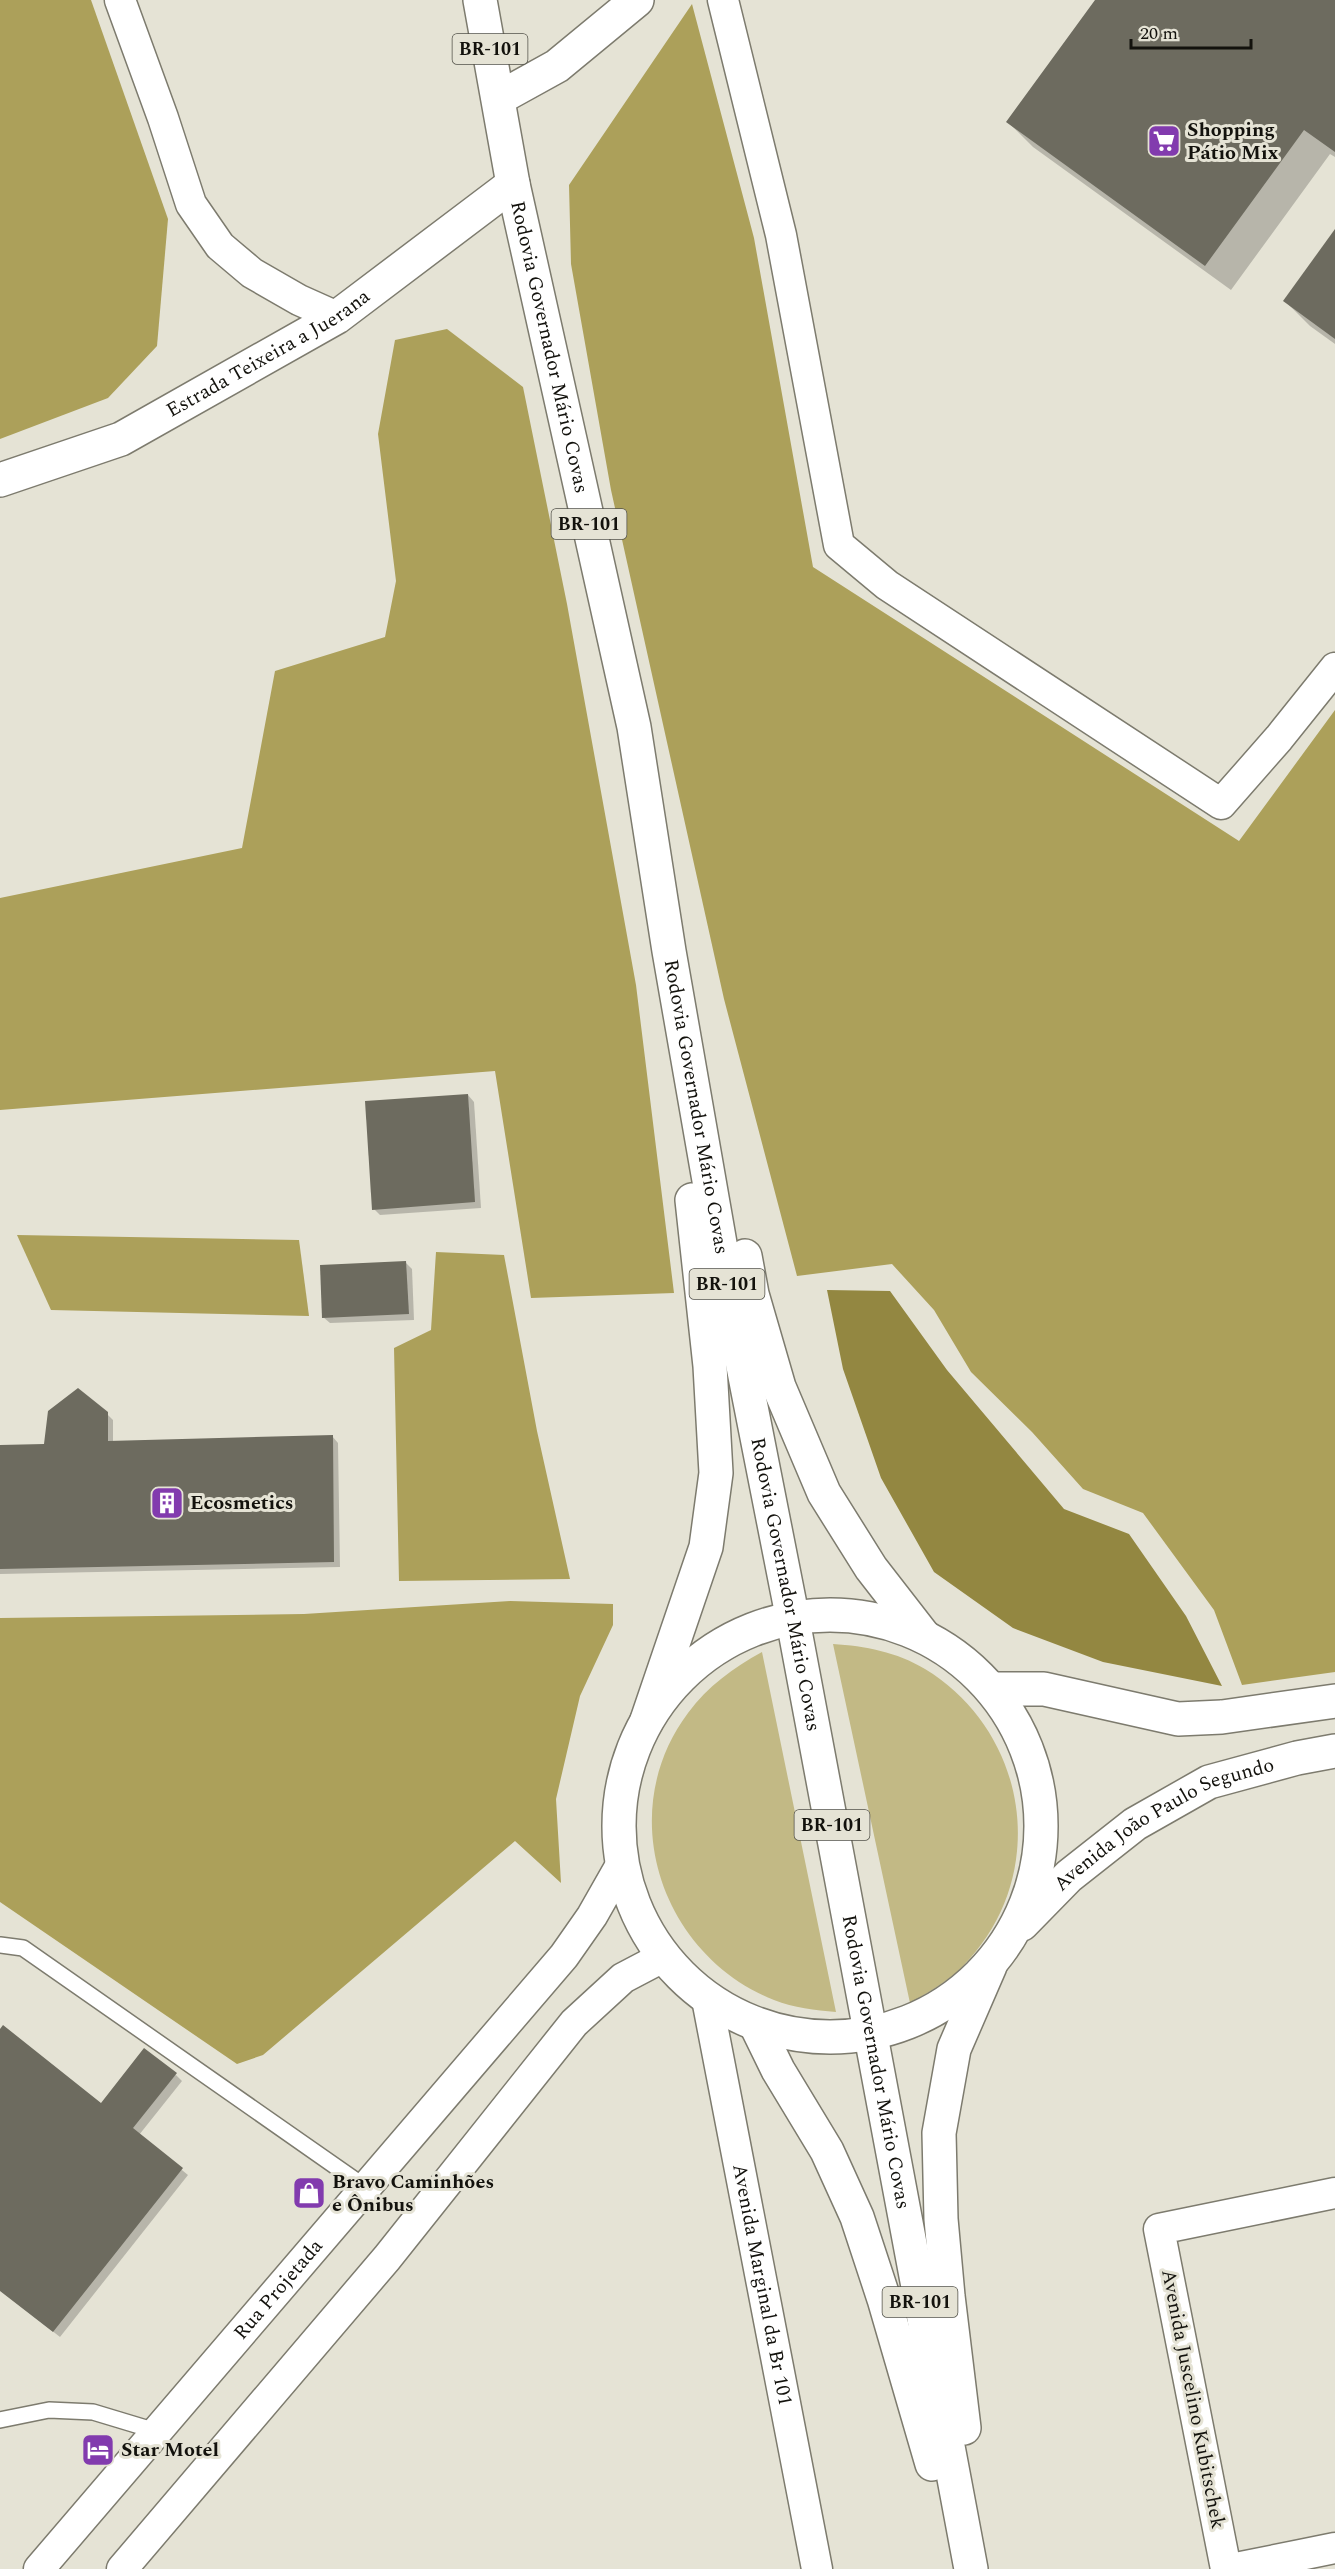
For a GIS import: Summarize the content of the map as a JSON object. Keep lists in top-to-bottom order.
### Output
{
  "streets": {
    "main road": [
      "BR-101",
      "Rodovia Governador Mário Covas",
      "Estrada Teixeira a Juerana",
      "Avenida João Paulo Segundo"
    ],
    "street": ["Avenida Marginal da Br 101", "Rua Projetada", "Avenida Juscelino Kubitschek"]
  },
  "crossings": [
    ["Rodovia Governador Mário Covas", "Estrada Teixeira a Juerana"],
    ["Rodovia Governador Mário Covas", "Avenida João Paulo Segundo"]
  ],
  "places": {
    "supermarket": ["Shopping Pátio Mix"],
    "building": ["Ecosmetics"],
    "shop": ["Bravo Caminhões e Ônibus"],
    "hotel": ["Star Motel"]
  },
  "scale_bar": "20 m"
}
